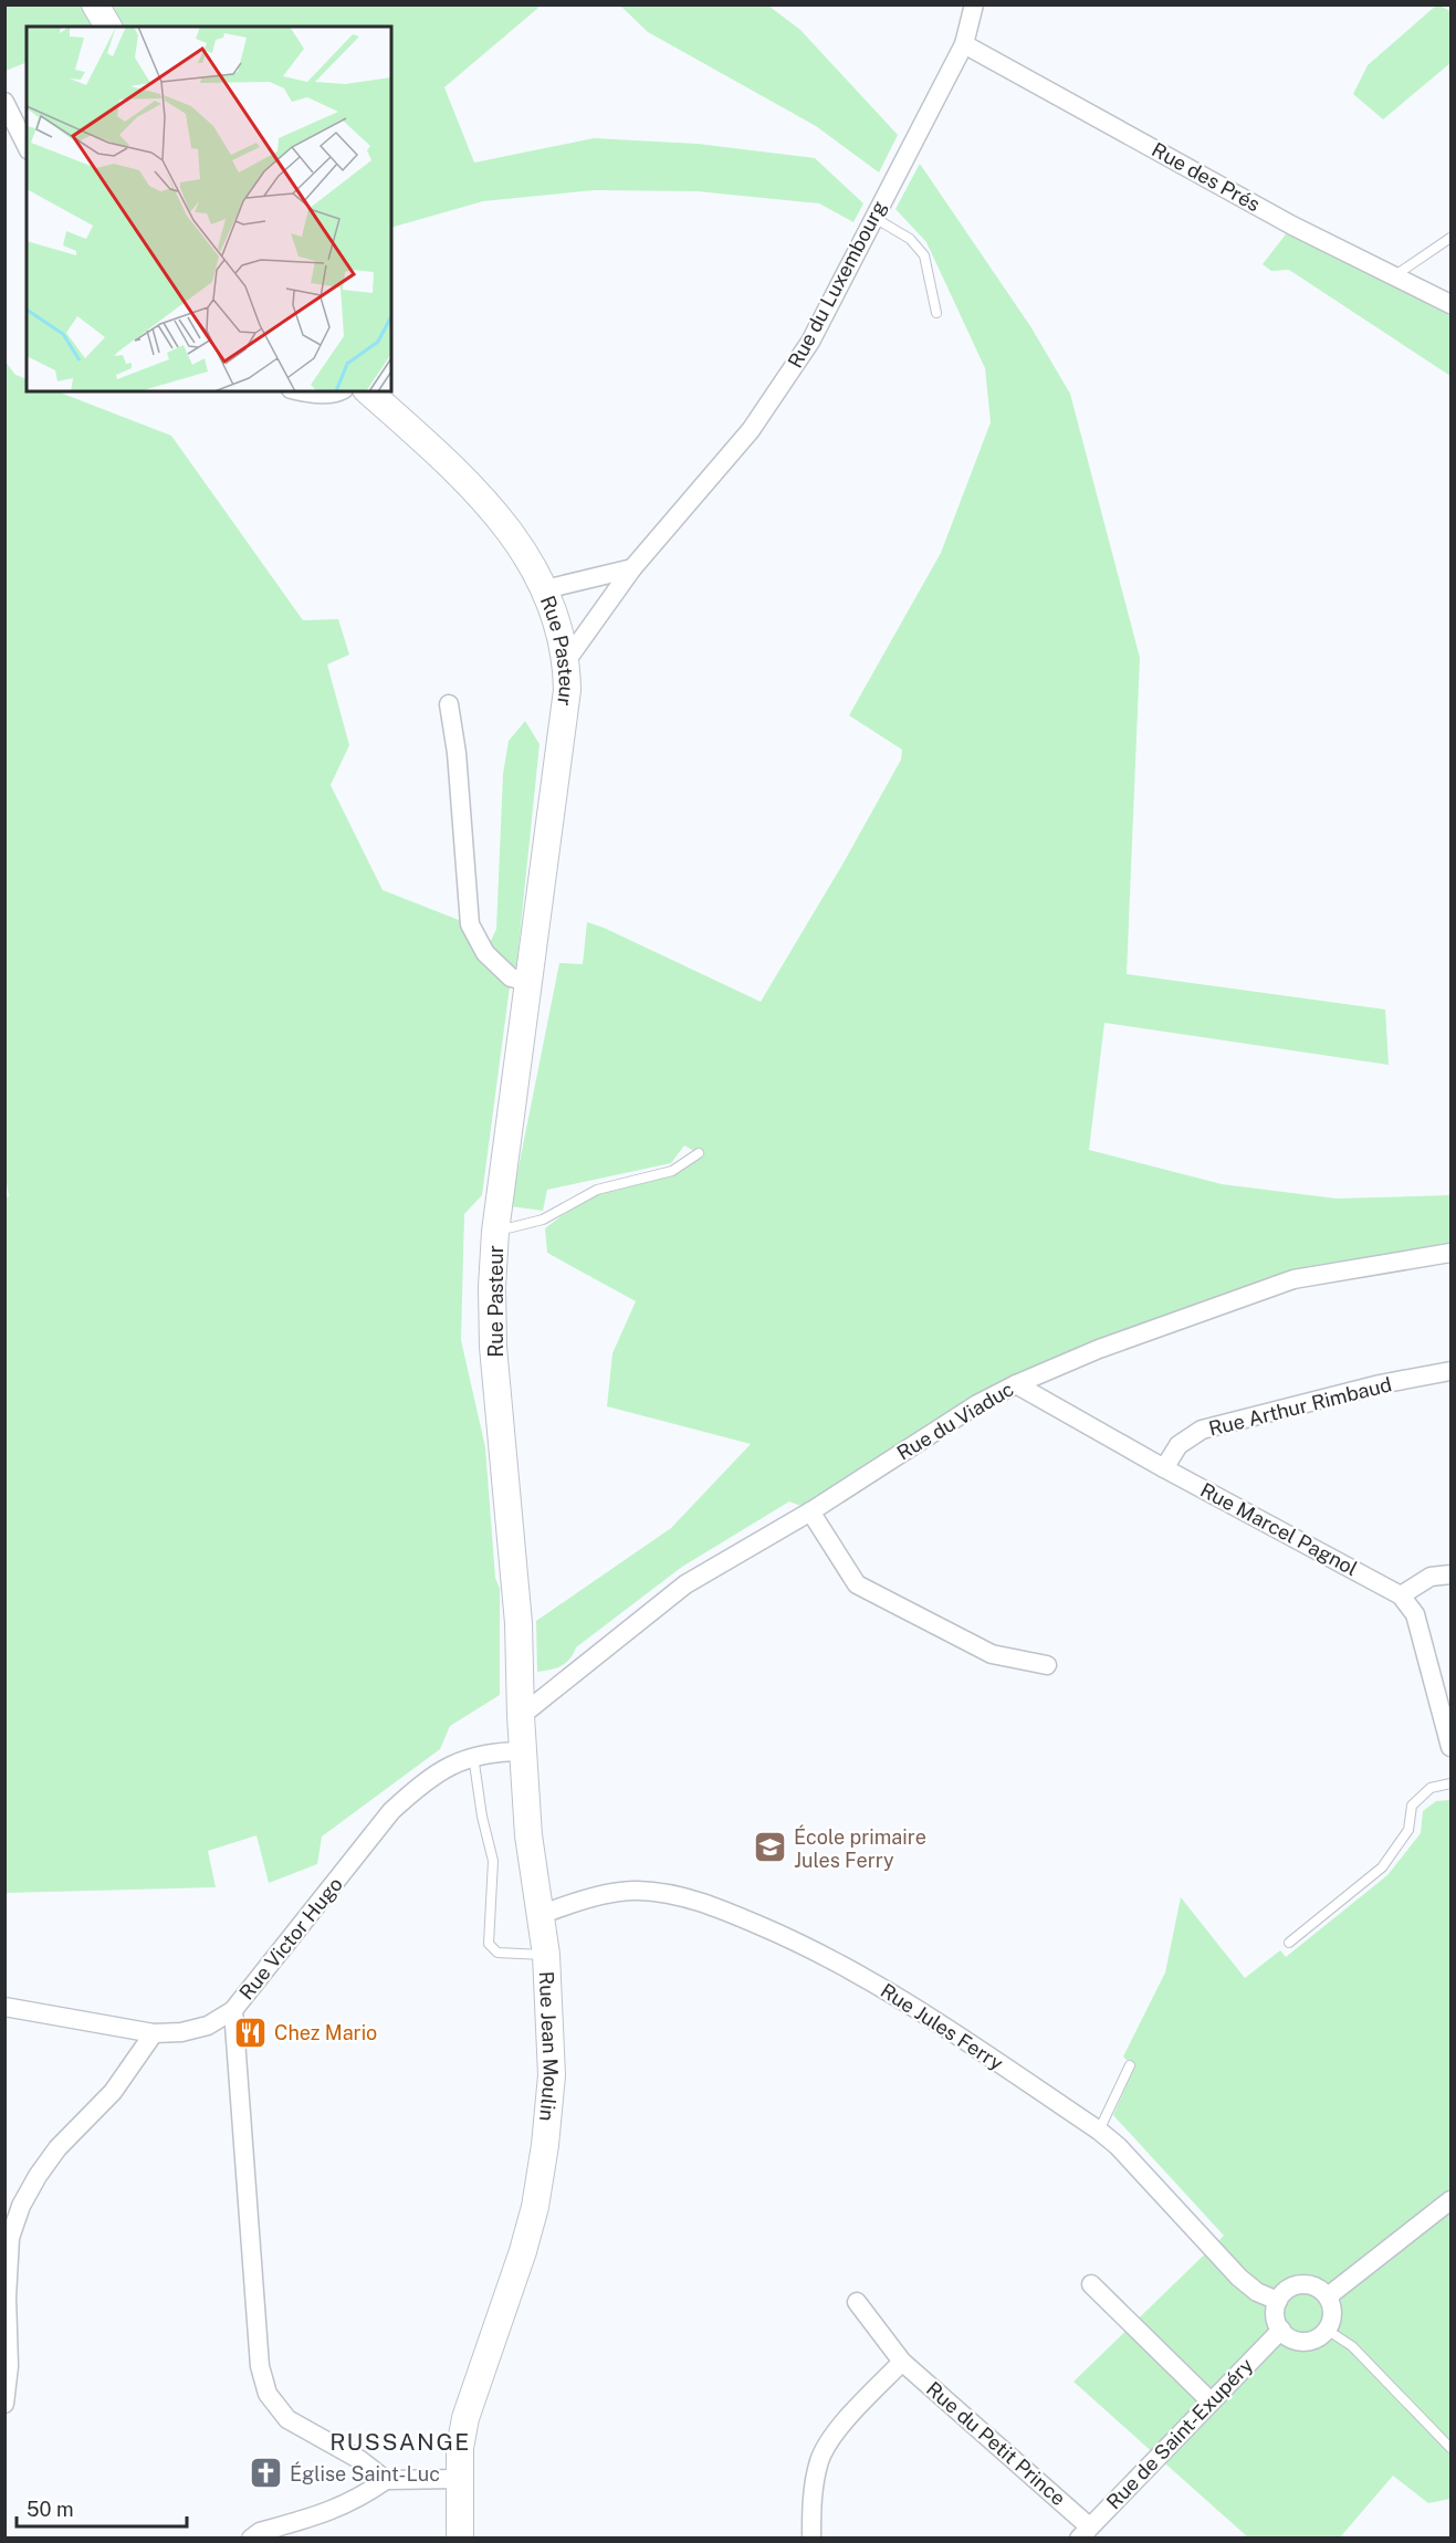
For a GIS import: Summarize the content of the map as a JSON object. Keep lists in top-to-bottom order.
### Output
{
  "streets": {
    "main road": ["Rue Pasteur", "Rue Jean Moulin"],
    "street": [
      "Rue des Prés",
      "Rue du Luxembourg",
      "Rue Arthur Rimbaud",
      "Rue du Viaduc",
      "Rue Marcel Pagnol",
      "Rue Victor Hugo",
      "Rue Jules Ferry",
      "Rue de Saint-Exupéry",
      "Rue du Petit Prince"
    ]
  },
  "crossings": [
    ["Rue des Prés", "Rue du Luxembourg"],
    ["Rue du Luxembourg", "Rue Pasteur"],
    ["Rue Pasteur", "Rue Jean Moulin"],
    ["Rue Arthur Rimbaud", "Rue Marcel Pagnol"],
    ["Rue du Viaduc", "Rue Marcel Pagnol"],
    ["Rue du Viaduc", "Rue Jean Moulin"],
    ["Rue Victor Hugo", "Rue Jean Moulin"],
    ["Rue Jules Ferry", "Rue Jean Moulin"],
    ["Rue Jules Ferry", "Rue de Saint-Exupéry"],
    ["Rue de Saint-Exupéry", "Rue du Petit Prince"]
  ],
  "districts": ["RUSSANGE"],
  "places": {
    "school or university": ["École primaire Jules Ferry"],
    "restaurant": ["Chez Mario"],
    "church": ["Église Saint-Luc"]
  },
  "scale_bar": "50 m"
}
